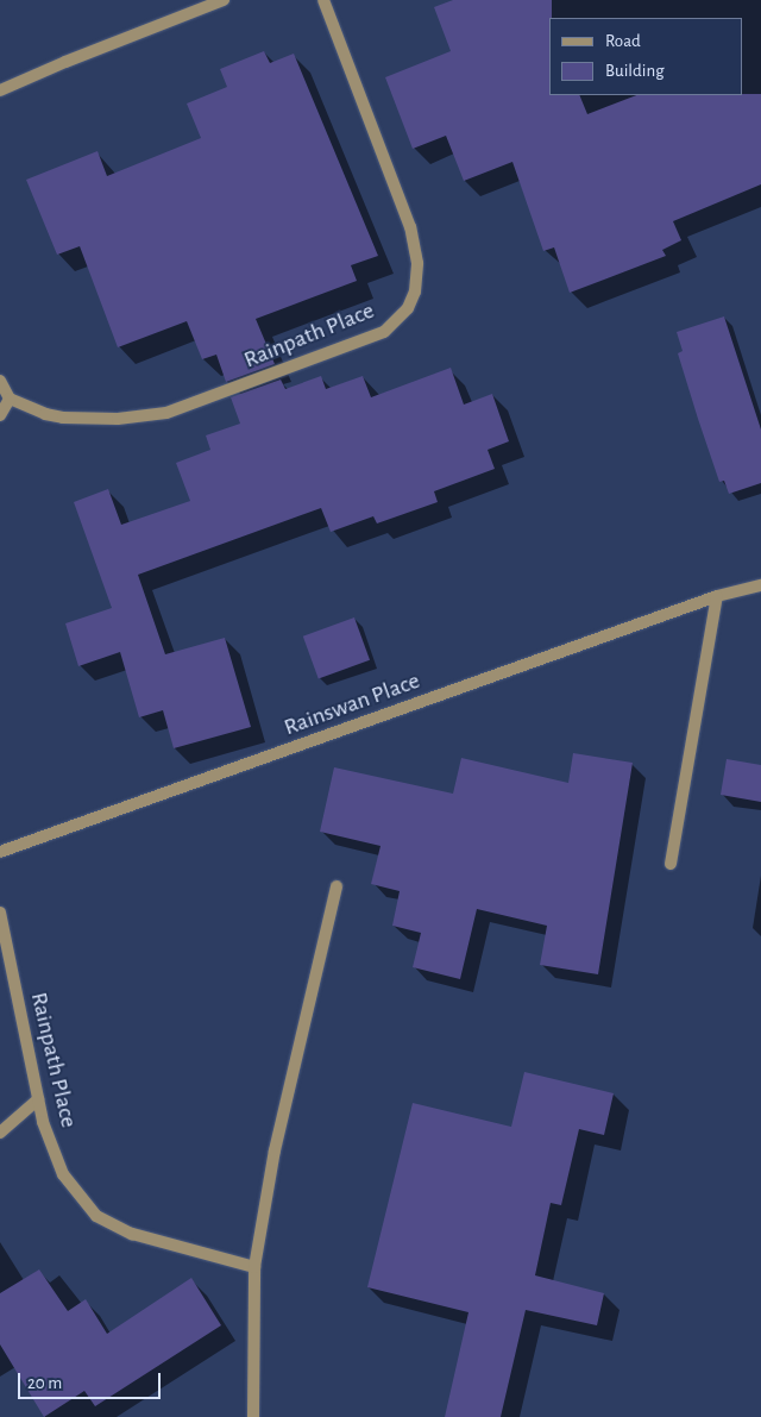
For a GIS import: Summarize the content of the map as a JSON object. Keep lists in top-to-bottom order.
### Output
{
  "streets": {
    "street": ["Rainpath Place", "Rainswan Place"]
  },
  "legend": ["Road", "Building"],
  "scale_bar": "20 m"
}
